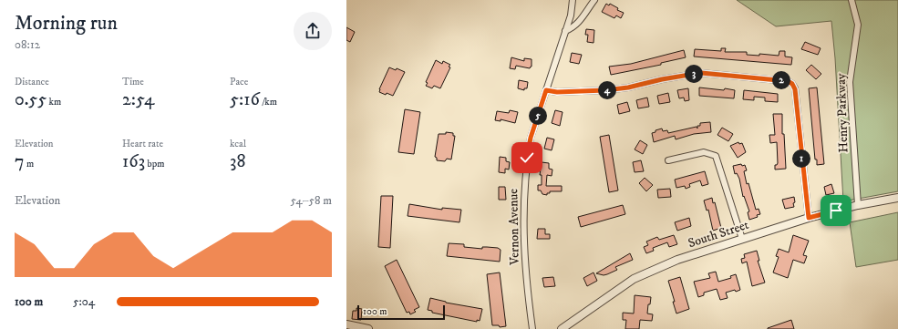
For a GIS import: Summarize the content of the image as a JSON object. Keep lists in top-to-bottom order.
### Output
{
  "streets": {
    "street": ["Henry Parkway", "Vernon Avenue", "South Street"]
  },
  "crossings": [
    ["Henry Parkway", "South Street"]
  ],
  "scale_bar": "100 m",
  "page": {
    "heading": ["Morning run", "08:12"],
    "stats": [
      ["Distance", "0.55 km"],
      ["Time", "2:54"],
      ["Pace", "5:16 /km"],
      ["Elevation", "7 m"],
      ["Heart rate", "163 bpm"],
      ["kcal", "38"]
    ],
    "pins": [
      "3",
      "2",
      "4",
      "5",
      "1"
    ],
    "chart": ["Elevation", "54–58 m"],
    "list": [
      {
        "name": "100 m",
        "note": "5:04"
      }
    ],
    "scale": "100 m"
  }
}
